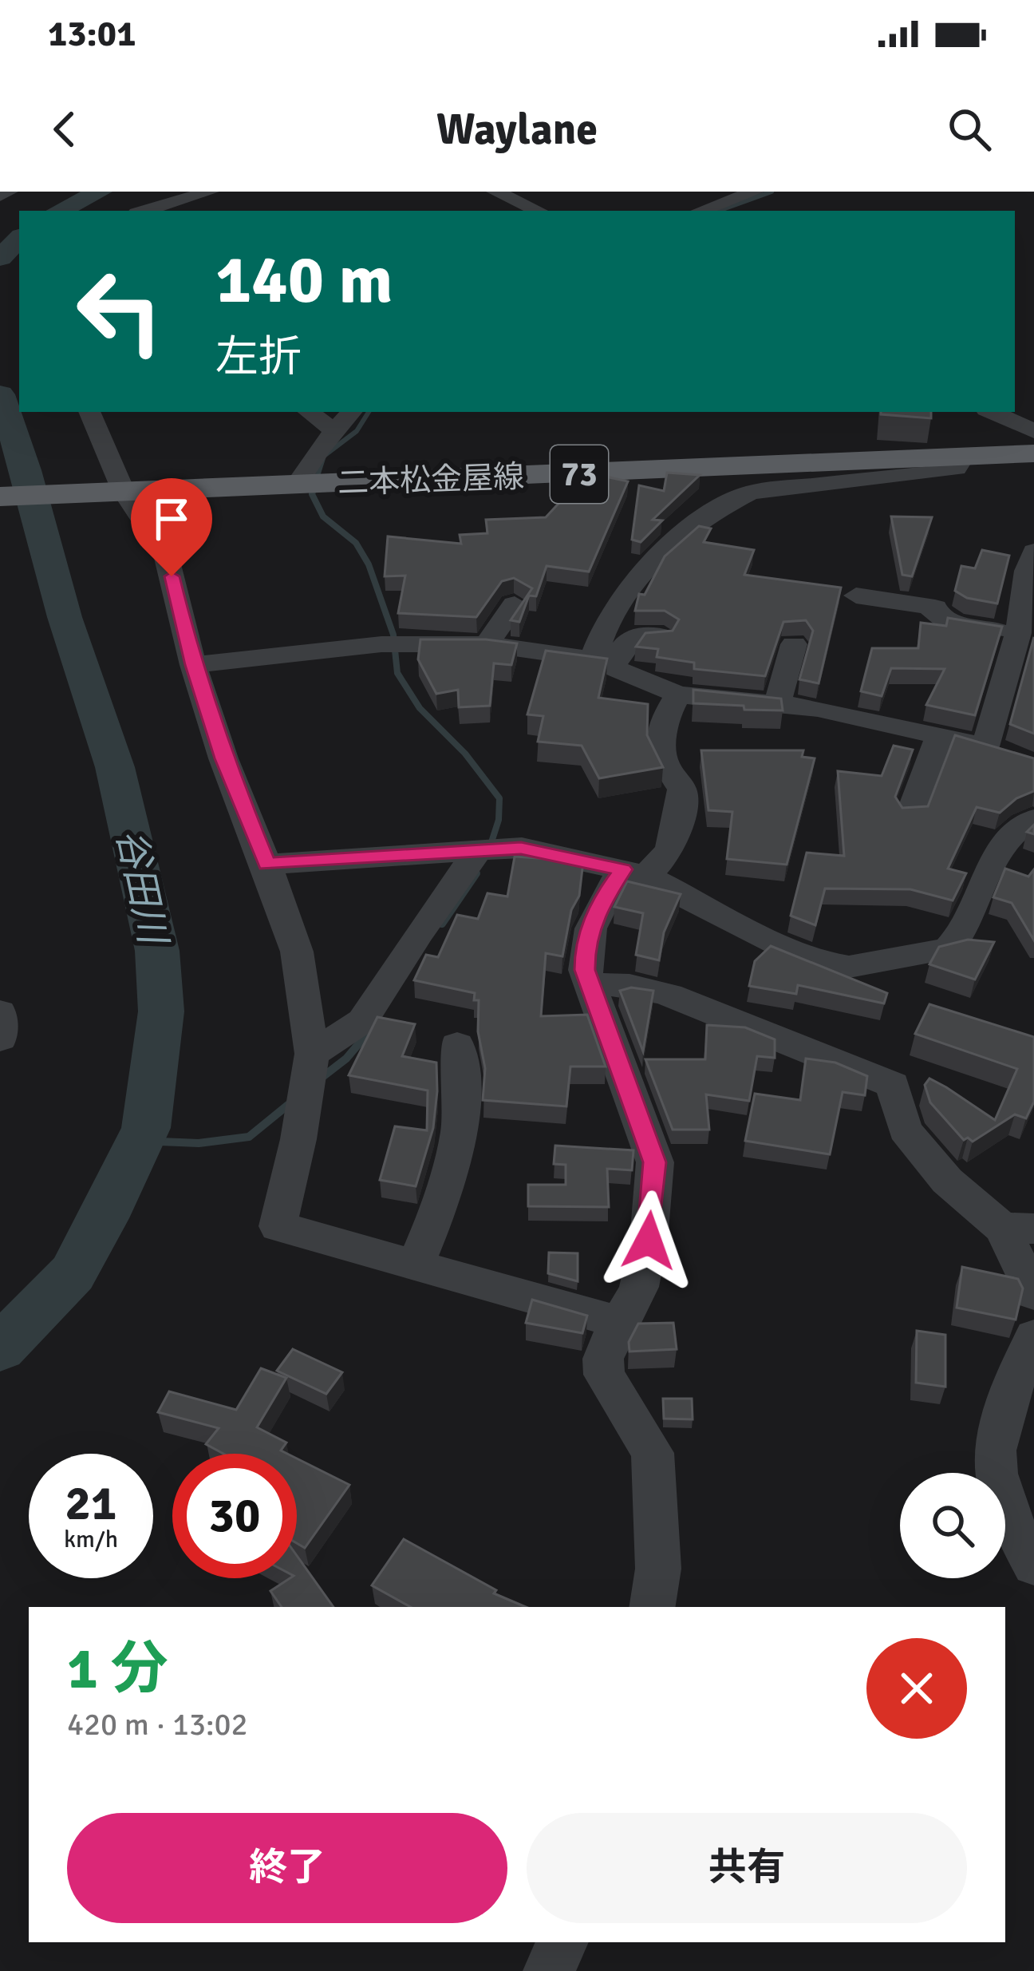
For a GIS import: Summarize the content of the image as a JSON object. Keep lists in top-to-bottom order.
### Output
{
  "streets": {
    "main road": ["73", "二本松金屋線"]
  },
  "water": ["谷田川"],
  "page": {
    "status": "13:01",
    "header": "Waylane",
    "turn": ["140 m", "左折"],
    "speed": "21 km/h",
    "limit": "30",
    "heading": ["1 分", "420 m · 13:02"],
    "buttons": ["終了", "共有"]
  }
}
